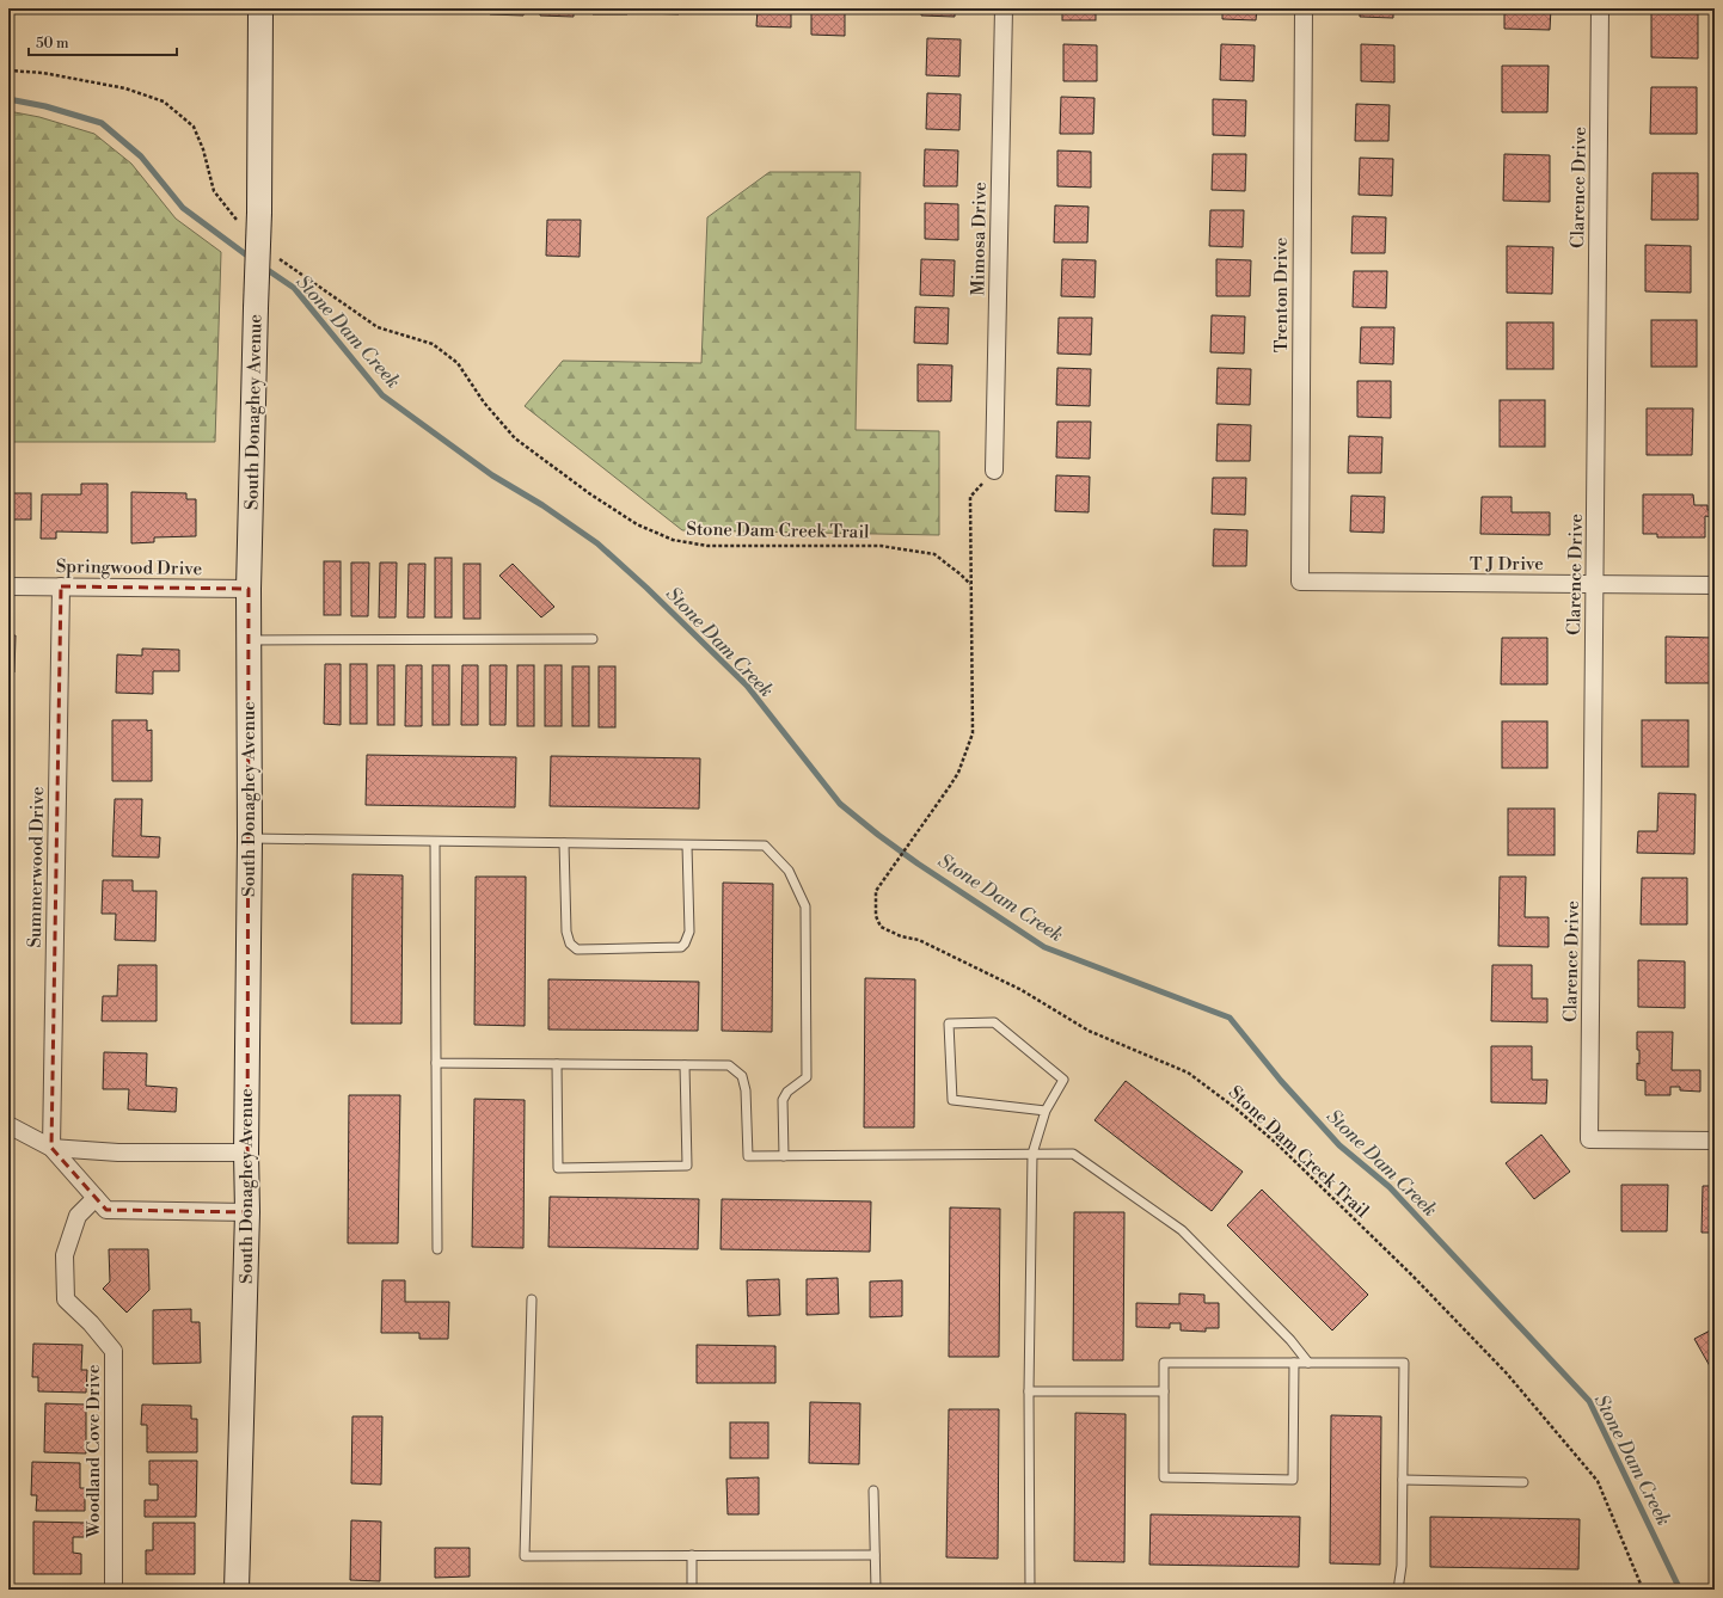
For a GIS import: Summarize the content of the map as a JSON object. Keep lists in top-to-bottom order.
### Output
{
  "streets": {
    "street": [
      "Clarence Drive",
      "Mimosa Drive",
      "Trenton Drive",
      "South Donaghey Avenue",
      "T J Drive",
      "Springwood Drive",
      "Summerwood Drive",
      "Woodland Cove Drive"
    ],
    "path": ["Stone Dam Creek Trail"]
  },
  "crossings": [
    ["Clarence Drive", "T J Drive"],
    ["Mimosa Drive", "Stone Dam Creek Trail"],
    ["Trenton Drive", "T J Drive"],
    ["South Donaghey Avenue", "Springwood Drive"],
    ["Springwood Drive", "Summerwood Drive"]
  ],
  "water": ["Stone Dam Creek"],
  "scale_bar": "50 m"
}
